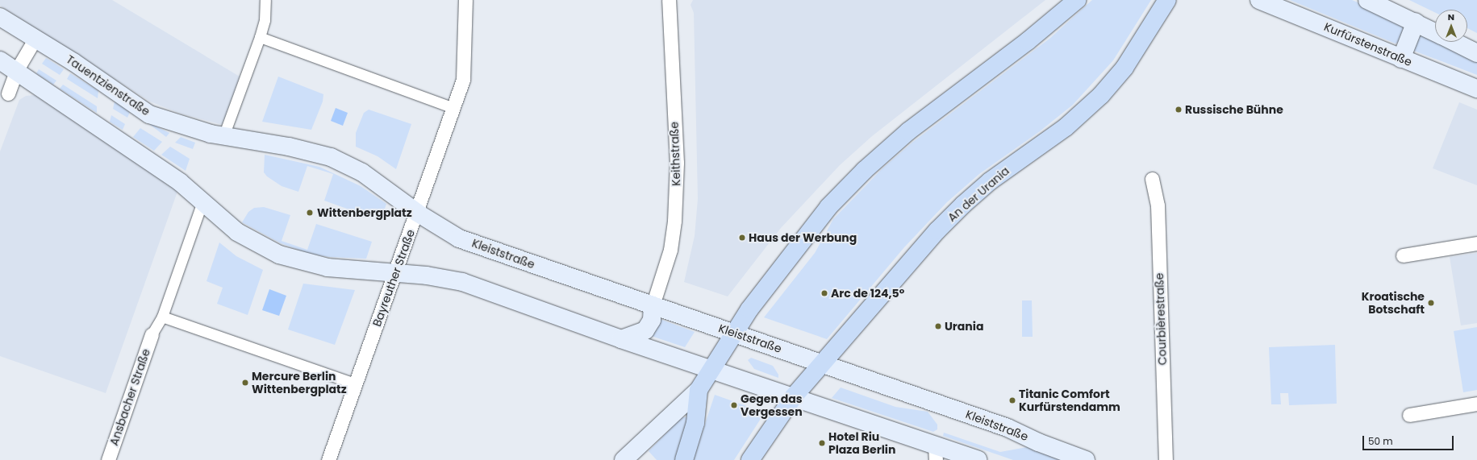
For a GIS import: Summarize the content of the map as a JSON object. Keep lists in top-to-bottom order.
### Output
{
  "streets": {
    "main road": [
      "Kurfürstenstraße",
      "Tauentzienstraße",
      "An der Urania",
      "Kleiststraße"
    ],
    "street": [
      "Keithstraße",
      "Bayreuther Straße",
      "Courbièrestraße",
      "Ansbacher Straße"
    ]
  },
  "crossings": [
    ["Keithstraße", "Kleiststraße"],
    ["An der Urania", "Kleiststraße"],
    ["Kleiststraße", "Bayreuther Straße"]
  ],
  "places": [
    "Russische Bühne",
    "Wittenbergplatz",
    "Haus der Werbung",
    "Arc de 124,5°",
    "Kroatische Botschaft",
    "Urania",
    "Mercure Berlin Wittenbergplatz",
    "Titanic Comfort Kurfürstendamm",
    "Gegen das Vergessen",
    "Hotel Riu Plaza Berlin"
  ],
  "scale_bar": "50 m",
  "north": "top"
}
